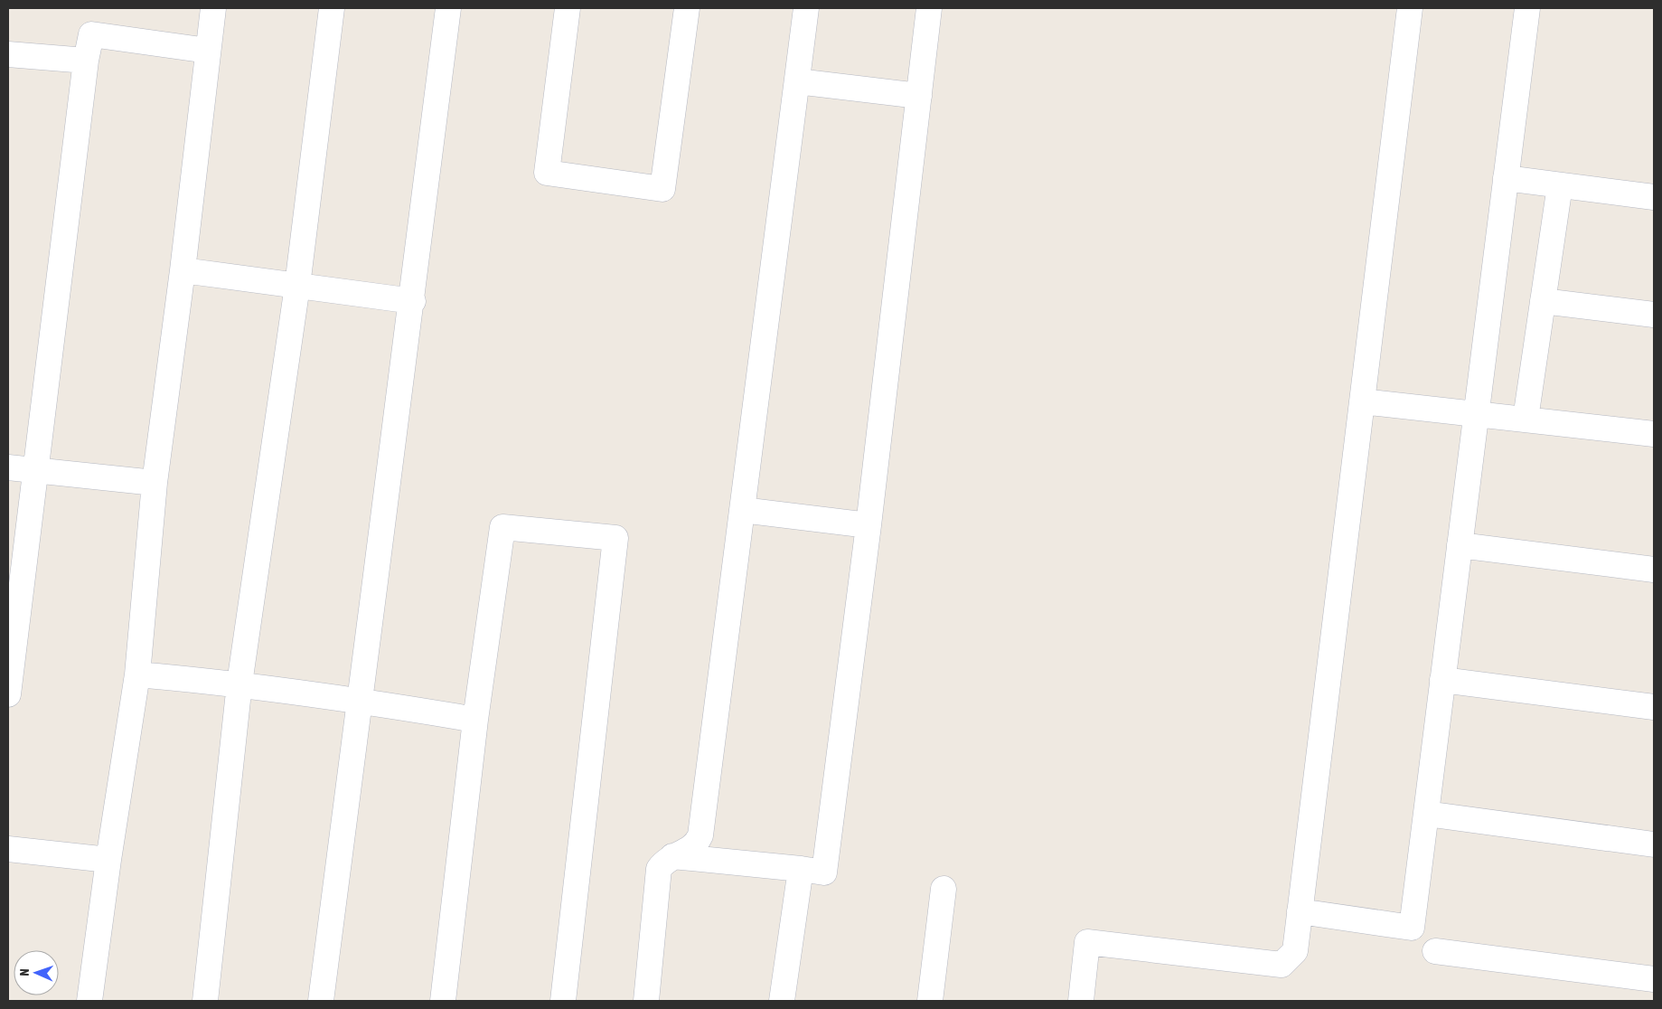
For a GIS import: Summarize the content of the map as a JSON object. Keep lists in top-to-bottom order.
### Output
{
  "north": "left"
}
